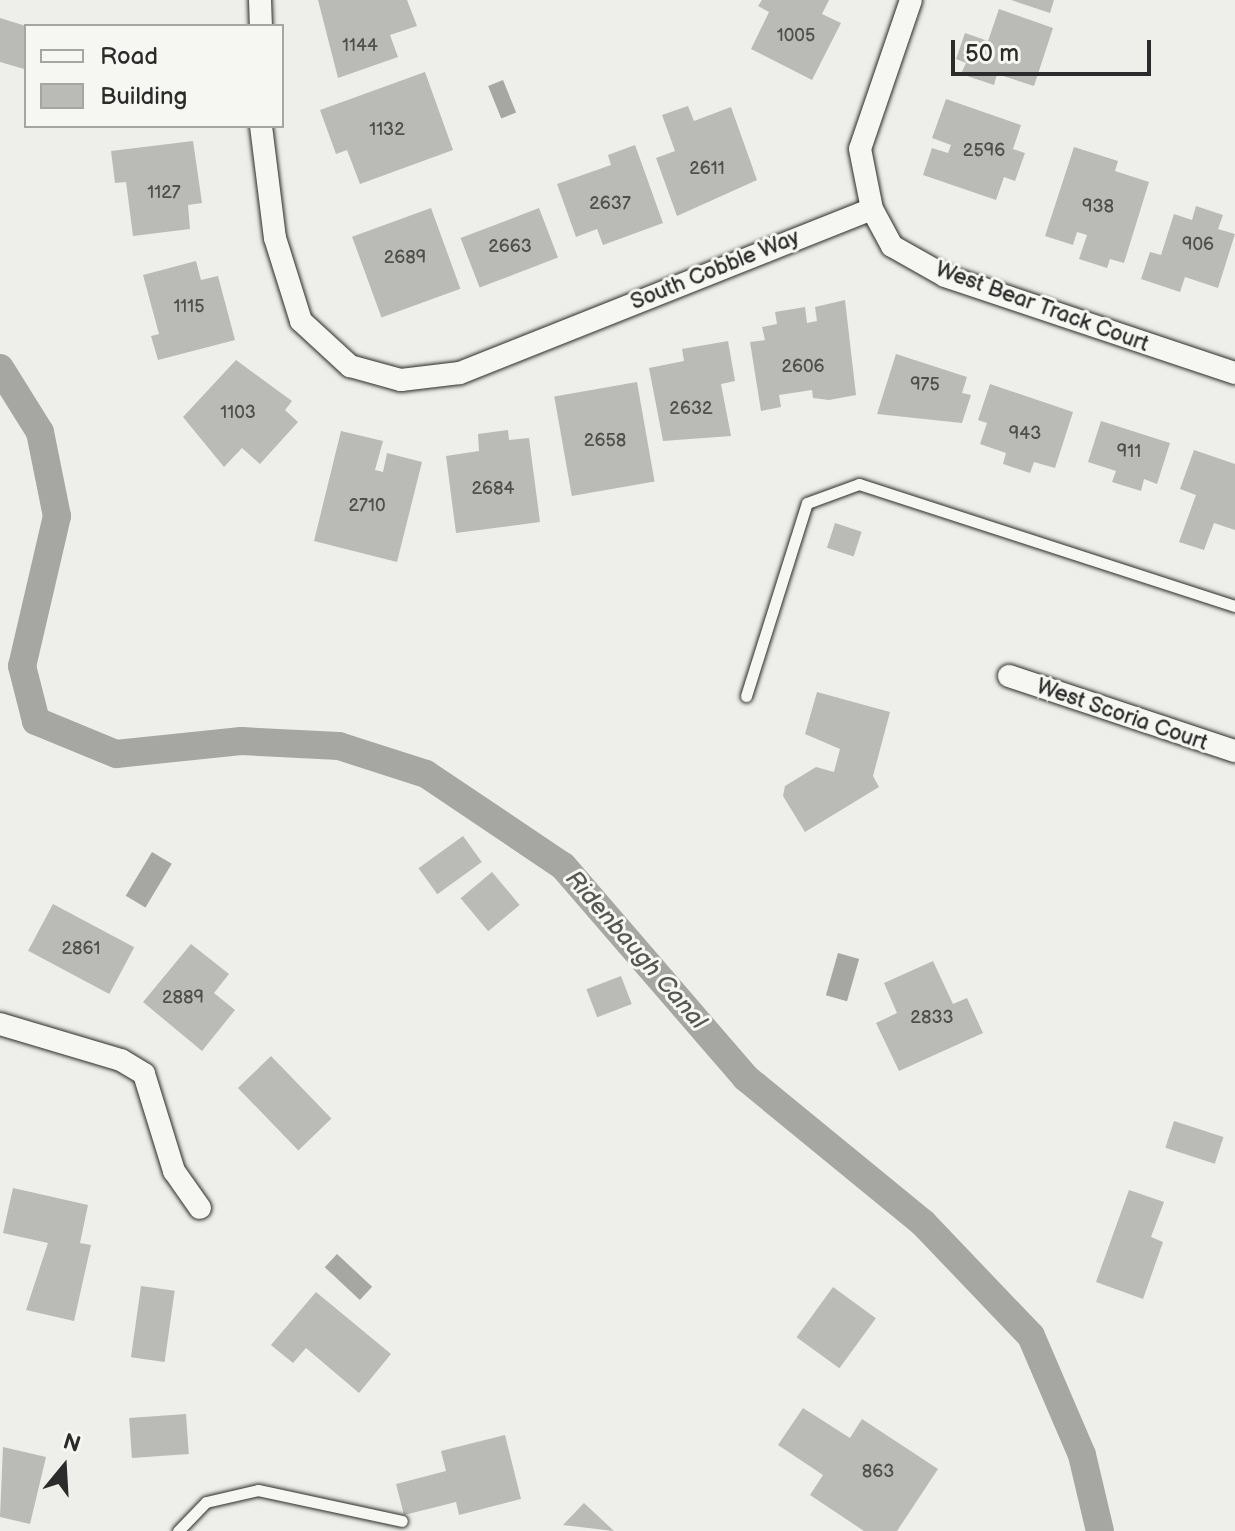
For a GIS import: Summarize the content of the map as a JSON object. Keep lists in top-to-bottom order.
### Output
{
  "streets": {
    "street": ["South Cobble Way", "West Bear Track Court", "West Scoria Court"]
  },
  "crossings": [
    ["South Cobble Way", "West Bear Track Court"]
  ],
  "water": ["Ridenbaugh Canal"],
  "house_numbers": [
    "1005",
    "1144",
    "1132",
    "2596",
    "2611",
    "1127",
    "2637",
    "938",
    "906",
    "2663",
    "2689",
    "1115",
    "2606",
    "975",
    "2632",
    "1103",
    "943",
    "2658",
    "911",
    "2684",
    "2710",
    "2861",
    "2889",
    "2833",
    "863"
  ],
  "legend": ["Road", "Building"],
  "scale_bar": "50 m",
  "north": "top"
}
